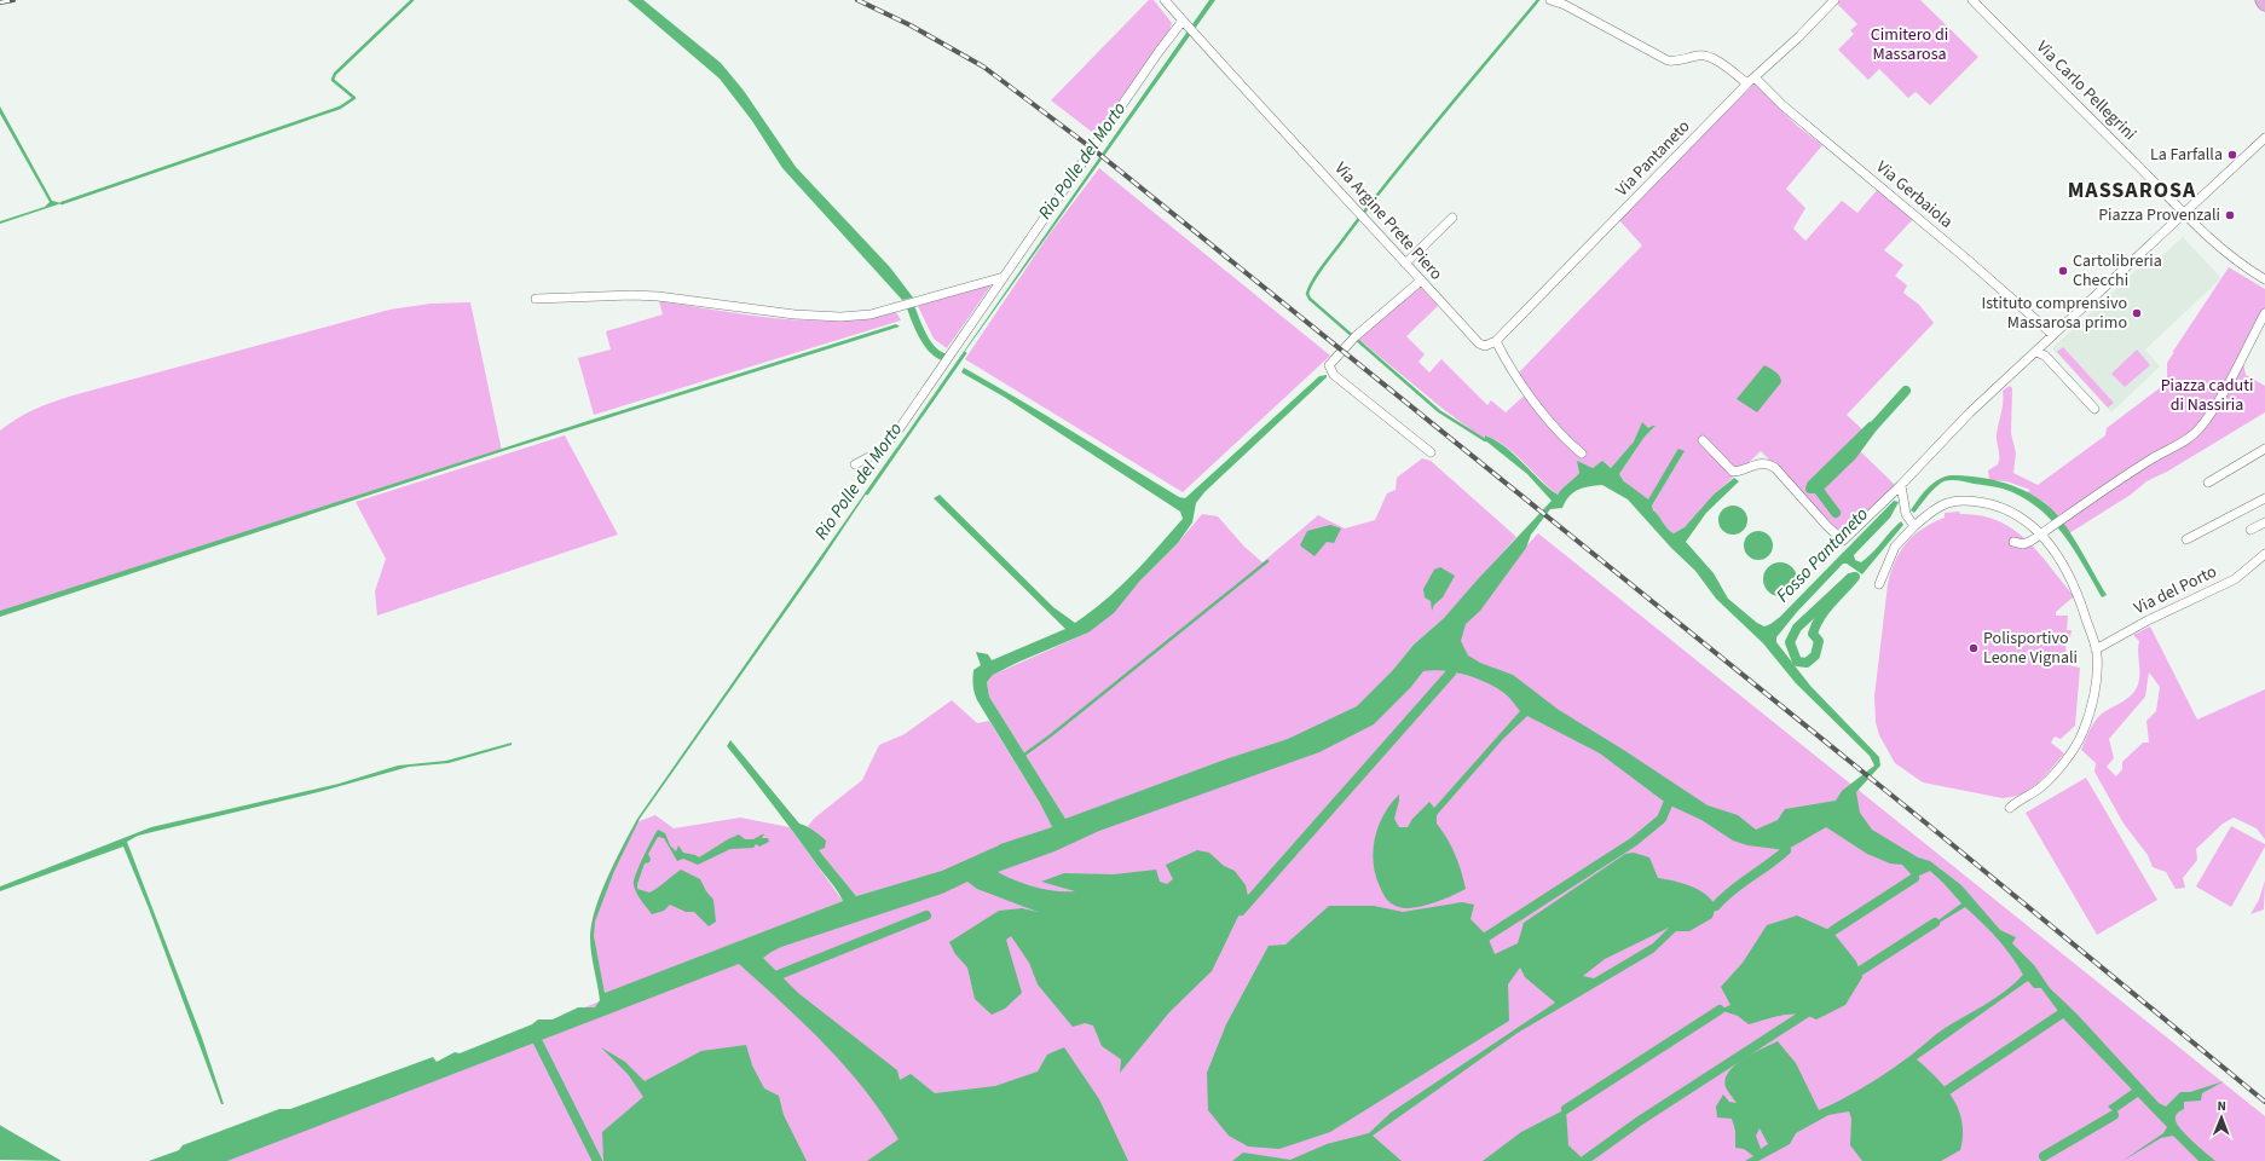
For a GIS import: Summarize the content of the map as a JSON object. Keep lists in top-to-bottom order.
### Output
{
  "streets": {
    "street": [
      "Via Carlo Pellegrini",
      "Via Pantaneto",
      "Via Gerbaiola",
      "Via Argine Prete Piero",
      "Via del Porto"
    ]
  },
  "crossings": [
    ["Via Pantaneto", "Via Gerbaiola"],
    ["Via Pantaneto", "Via Argine Prete Piero"]
  ],
  "districts": ["MASSAROSA"],
  "water": ["Rio Polle del Morto", "Fosso Pantaneto"],
  "parks": ["Cimitero di Massarosa", "Piazza caduti di Nassiria"],
  "places": [
    "La Farfalla",
    "Piazza Provenzali",
    "Cartolibreria Checchi",
    "Istituto comprensivo Massarosa primo",
    "Polisportivo Leone Vignali"
  ],
  "north": "top"
}
